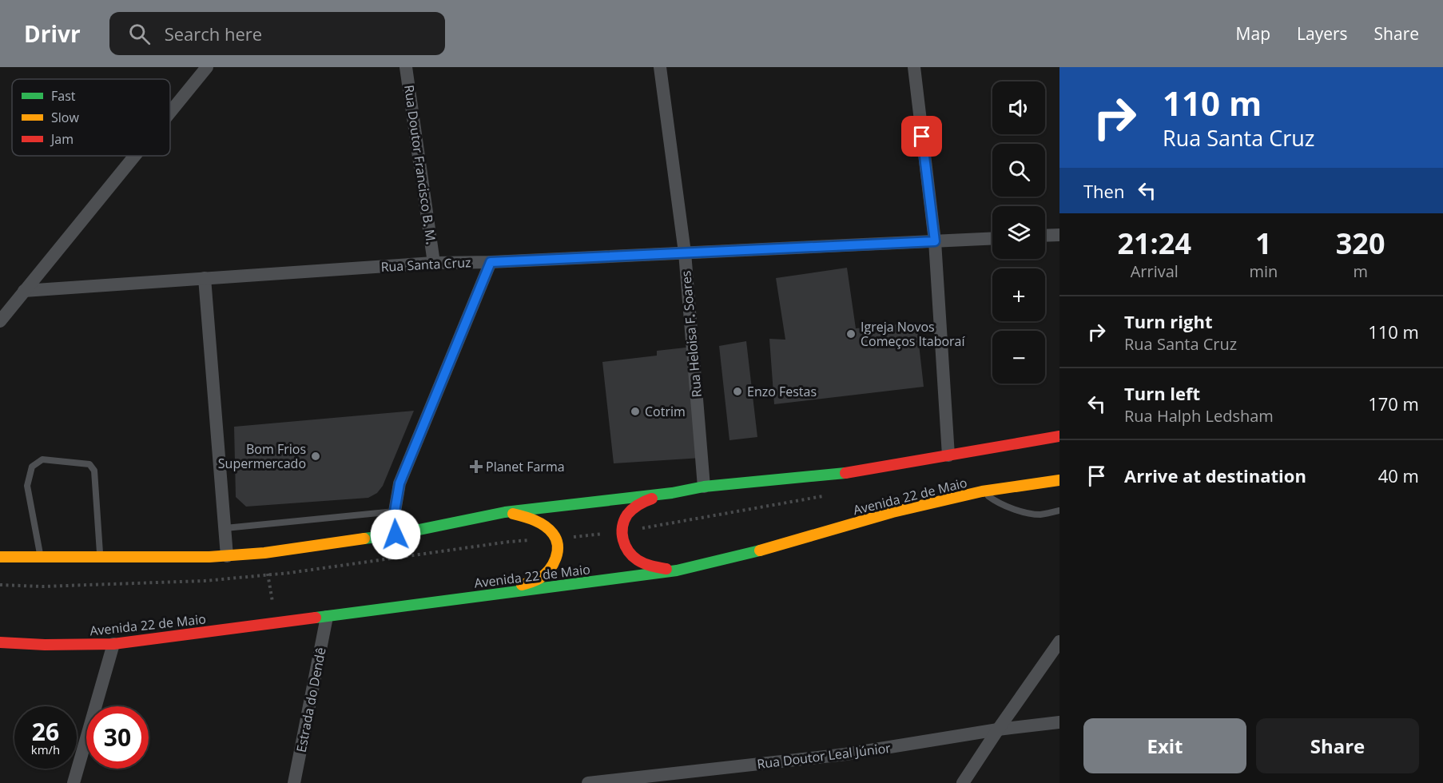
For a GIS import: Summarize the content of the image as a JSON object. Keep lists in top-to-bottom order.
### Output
{
  "streets": {
    "main road": ["Avenida 22 de Maio"],
    "street": [
      "Rua Doutor Francisco B. M.",
      "Rua Santa Cruz",
      "Rua Heloisa F. Soares",
      "Estrada do Dendê",
      "Rua Doutor Leal Júnior"
    ]
  },
  "crossings": [
    ["Rua Doutor Francisco B. M.", "Rua Santa Cruz"],
    ["Rua Santa Cruz", "Rua Heloisa F. Soares"],
    ["Avenida 22 de Maio", "Estrada do Dendê"]
  ],
  "places": {
    "other": [
      "Igreja Novos Começos Itaboraí",
      "Enzo Festas",
      "Cotrim",
      "Bom Frios Supermercado"
    ],
    "health": ["Planet Farma"]
  },
  "legend": ["Fast", "Slow", "Jam"],
  "page": {
    "header": "Drivr",
    "search": "Search here",
    "nav": ["Map", "Layers", "Share"],
    "turn": ["110 m", "Rua Santa Cruz"],
    "map_buttons": ["+", "−"],
    "then": "Then",
    "eta": [
      "21:24",
      "Arrival",
      "1",
      "min",
      "320",
      "m"
    ],
    "list": [
      {
        "name": "Turn right",
        "note": "Rua Santa Cruz",
        "value": "110 m"
      },
      {
        "name": "Turn left",
        "note": "Rua Halph Ledsham",
        "value": "170 m"
      },
      {
        "name": "Arrive at destination",
        "value": "40 m"
      }
    ],
    "speed": "26 km/h",
    "limit": "30",
    "buttons": ["Exit", "Share"]
  }
}
